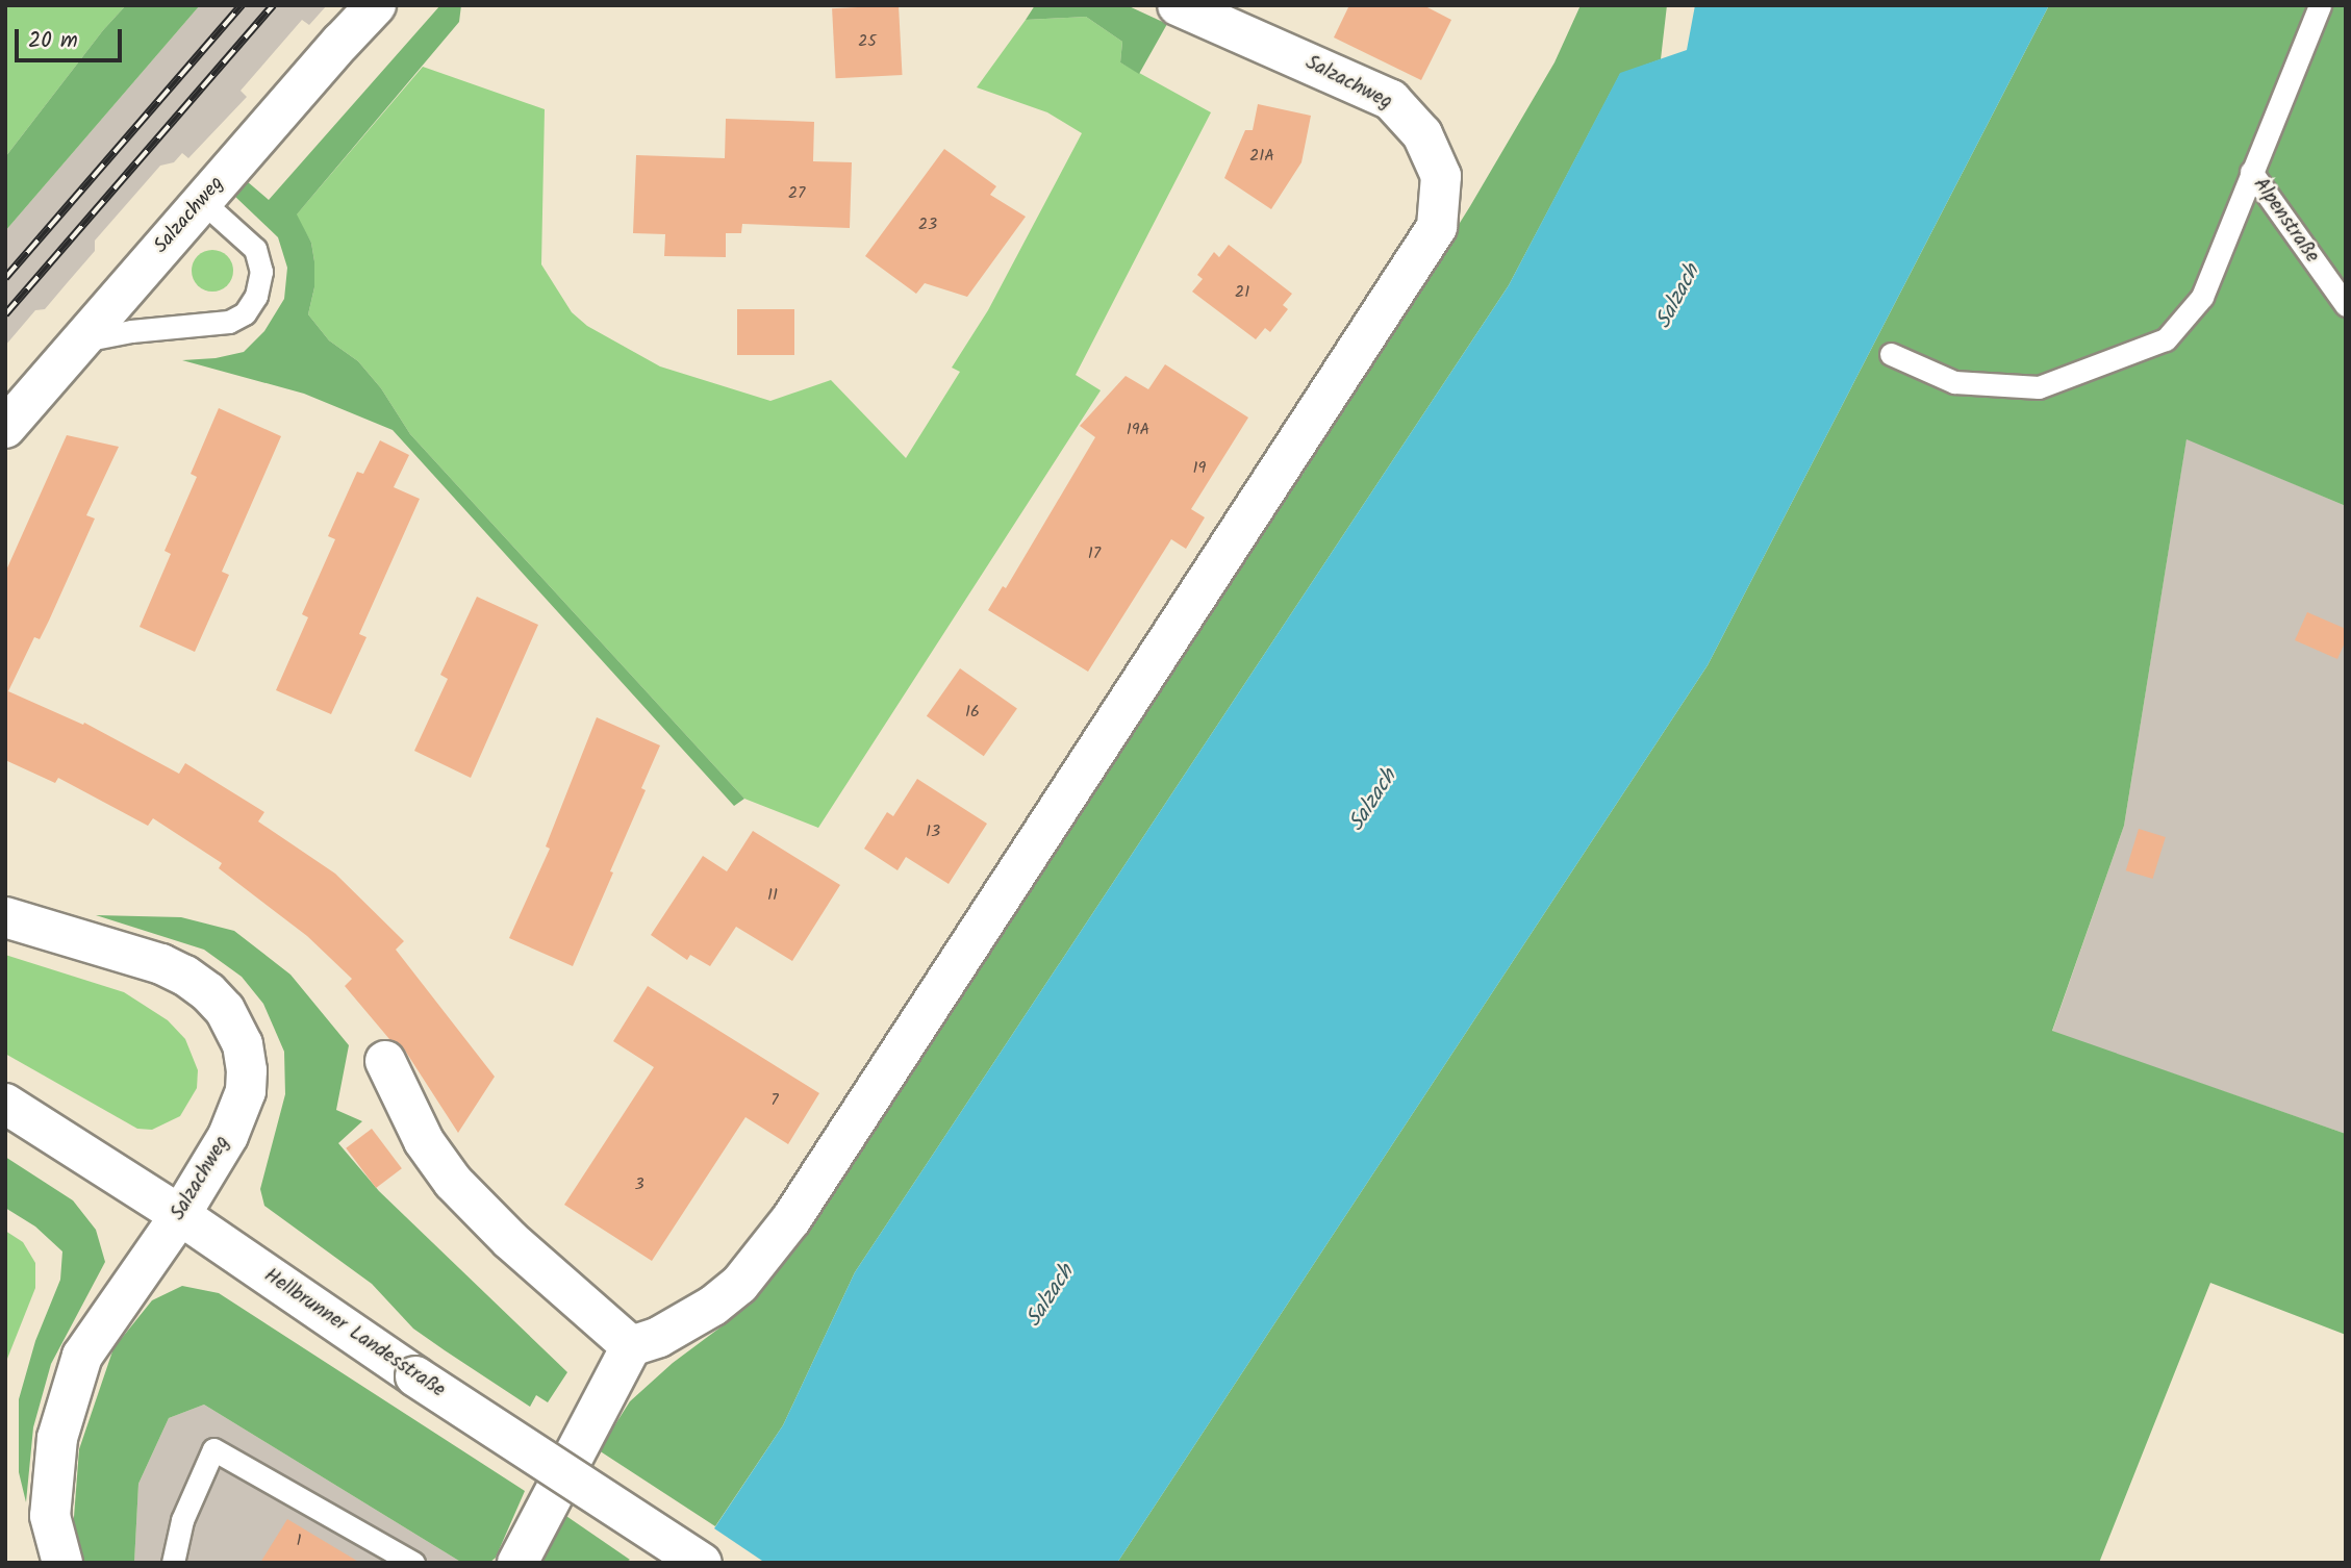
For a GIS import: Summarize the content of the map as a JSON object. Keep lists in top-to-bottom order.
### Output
{
  "streets": {
    "street": ["Salzachweg", "Hellbrunner Landesstraße"],
    "lane": ["Alpenstraße"]
  },
  "crossings": [
    ["Salzachweg", "Hellbrunner Landesstraße"]
  ],
  "water": ["Salzach"],
  "house_numbers": [
    "25",
    "21A",
    "27",
    "23",
    "21",
    "19A",
    "19",
    "17",
    "16",
    "13",
    "11",
    "7",
    "3",
    "1"
  ],
  "scale_bar": "20 m"
}
